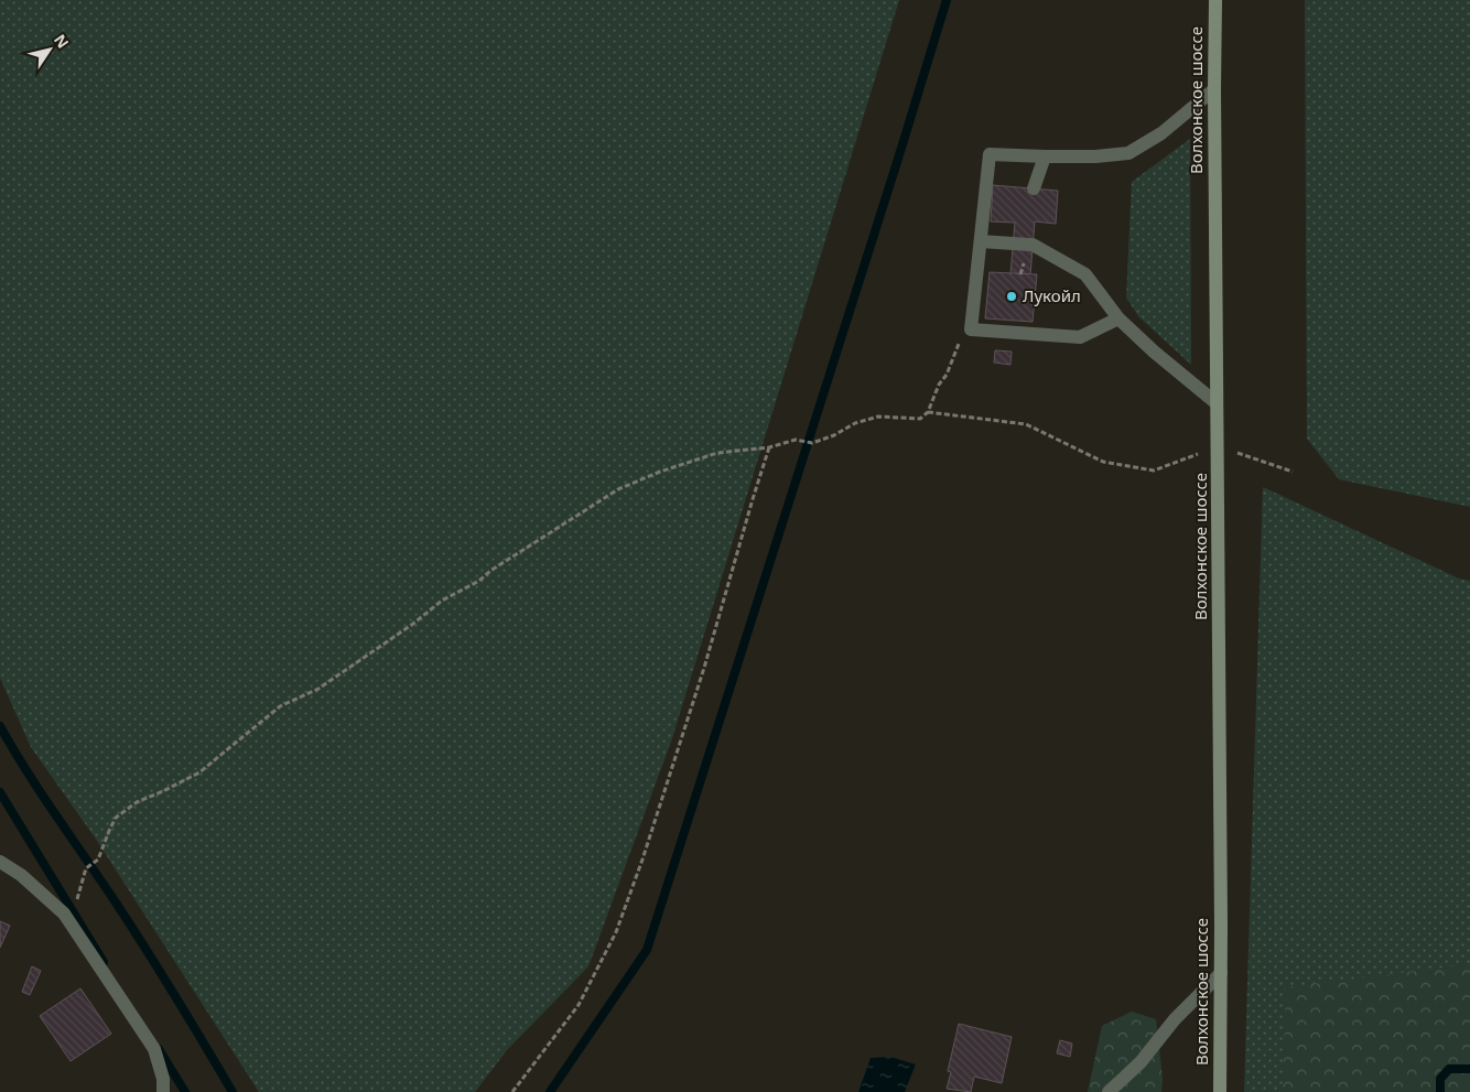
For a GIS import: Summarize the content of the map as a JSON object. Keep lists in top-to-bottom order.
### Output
{
  "streets": {
    "main road": ["Волхонское шоссе"]
  },
  "places": ["Лукойл"],
  "north": "top right"
}
